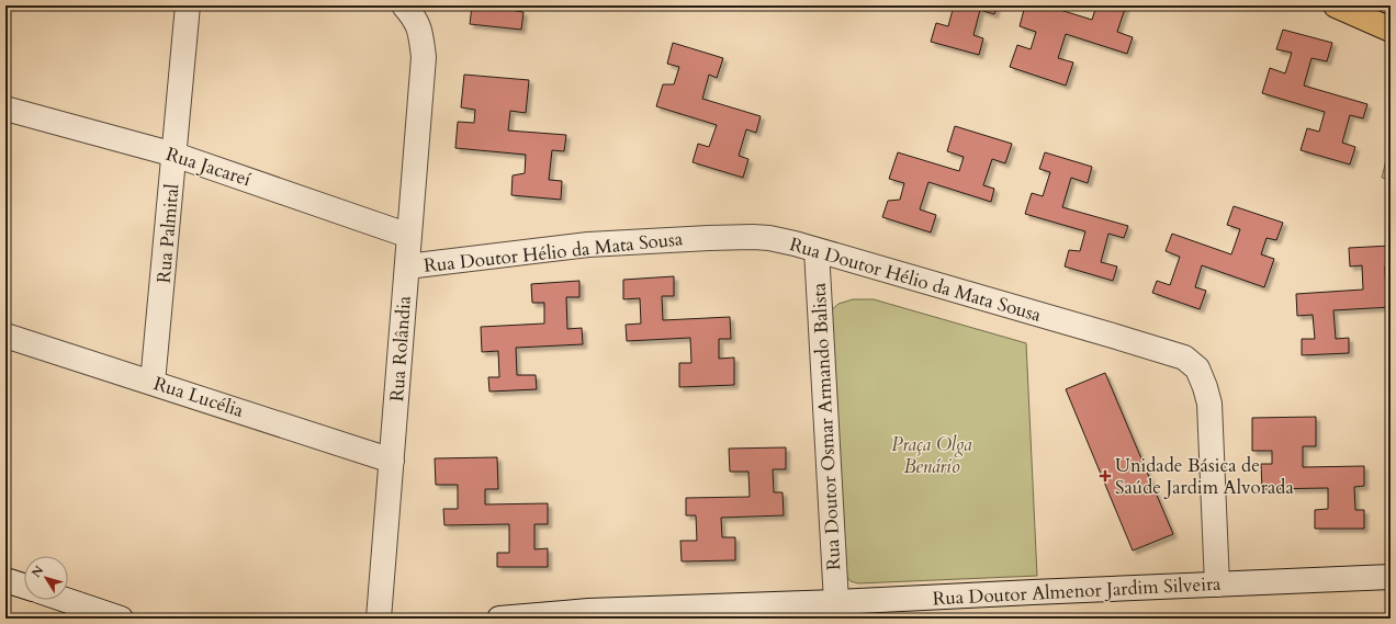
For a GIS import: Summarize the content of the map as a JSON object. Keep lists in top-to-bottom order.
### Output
{
  "streets": {
    "street": [
      "Rua Jacareí",
      "Rua Palmital",
      "Rua Doutor Hélio da Mata Sousa",
      "Rua Rolândia",
      "Rua Lucélia",
      "Rua Doutor Osmar Armando Balista",
      "Rua Doutor Almenor Jardim Silveira"
    ]
  },
  "crossings": [
    ["Rua Jacareí", "Rua Palmital"],
    ["Rua Jacareí", "Rua Rolândia"],
    ["Rua Palmital", "Rua Lucélia"],
    ["Rua Doutor Hélio da Mata Sousa", "Rua Rolândia"],
    ["Rua Doutor Hélio da Mata Sousa", "Rua Doutor Osmar Armando Balista"],
    ["Rua Doutor Hélio da Mata Sousa", "Rua Doutor Almenor Jardim Silveira"],
    ["Rua Rolândia", "Rua Lucélia"],
    ["Rua Doutor Osmar Armando Balista", "Rua Doutor Almenor Jardim Silveira"]
  ],
  "parks": ["Praça Olga Benário"],
  "places": {
    "health": ["Unidade Básica de Saúde Jardim Alvorada"]
  },
  "north": "top left"
}
